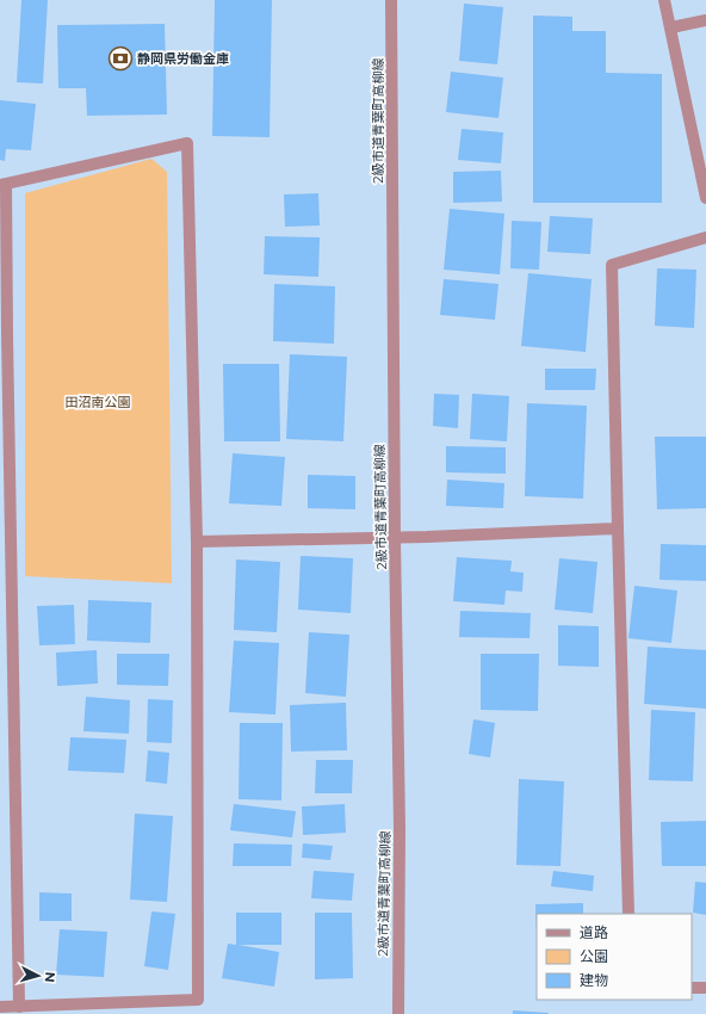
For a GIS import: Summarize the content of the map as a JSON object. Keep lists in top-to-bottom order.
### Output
{
  "streets": {
    "street": ["2級市道青葉町高柳線"]
  },
  "parks": ["田沼南公園"],
  "places": {
    "bank": ["静岡県労働金庫"]
  },
  "legend": ["道路", "公園", "建物"],
  "north": "right"
}
